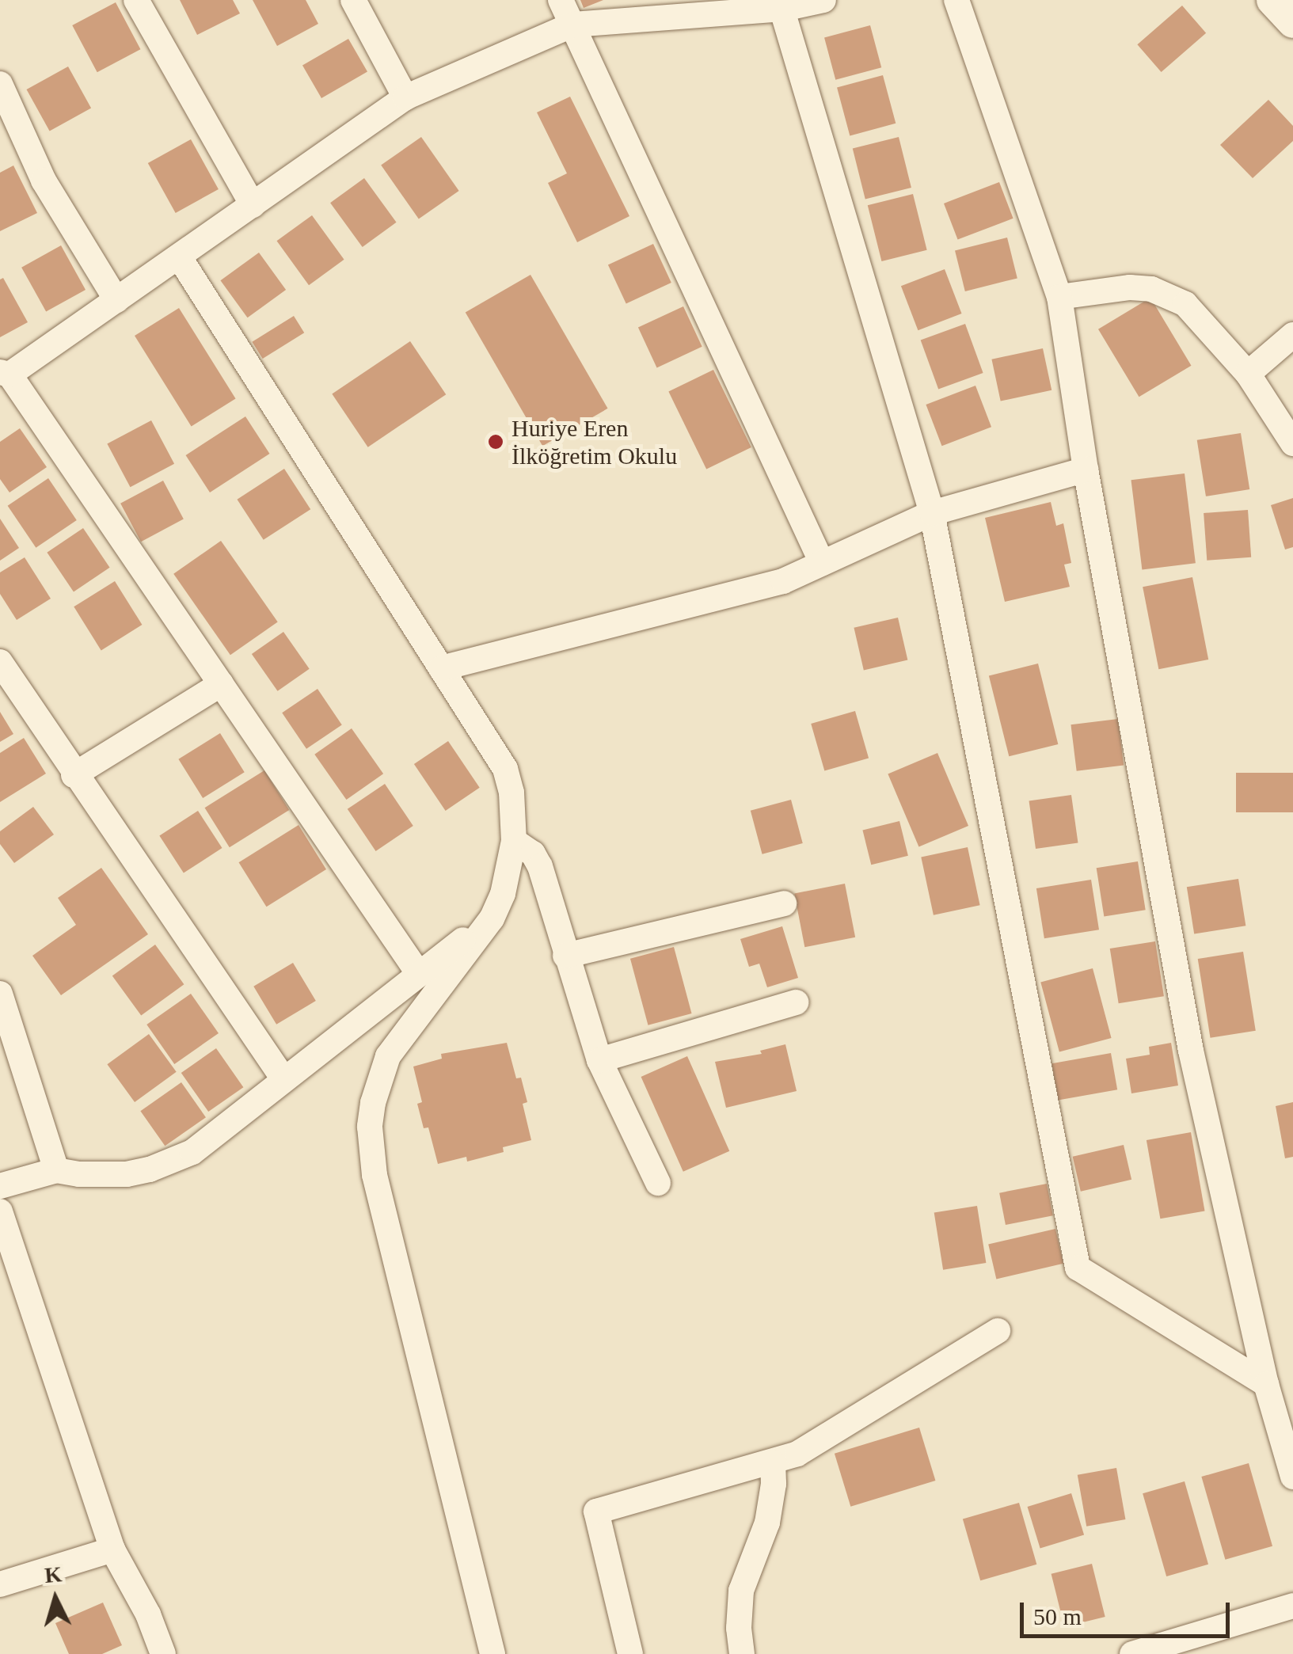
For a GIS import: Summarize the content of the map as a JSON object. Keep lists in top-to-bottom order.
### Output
{
  "places": ["Huriye Eren İlköğretim Okulu"],
  "scale_bar": "50 m",
  "north": "top"
}
